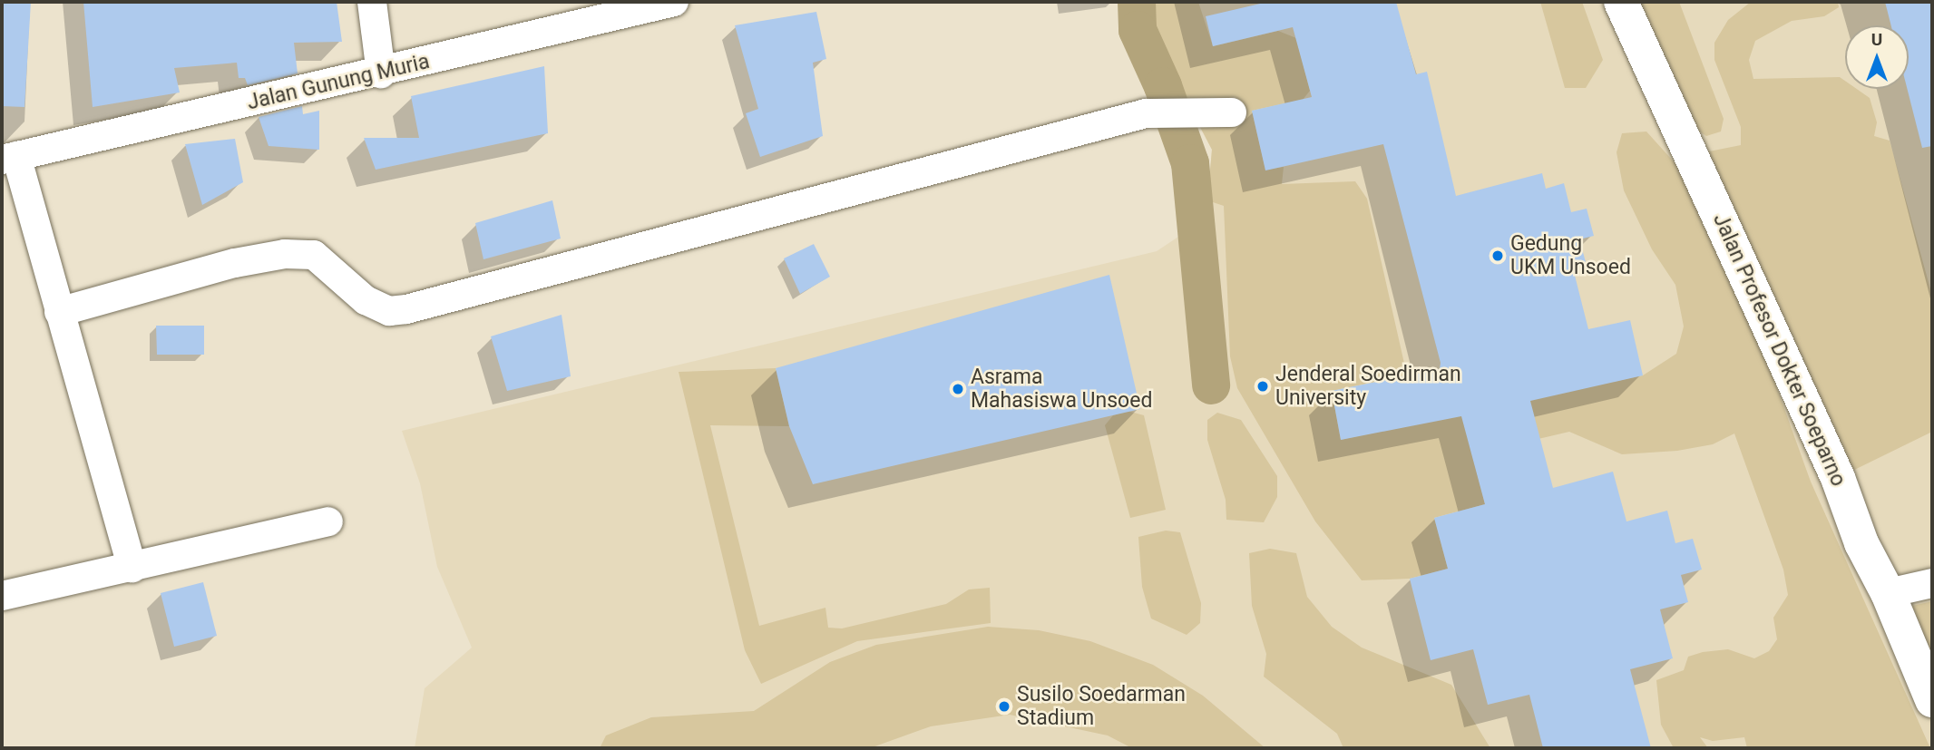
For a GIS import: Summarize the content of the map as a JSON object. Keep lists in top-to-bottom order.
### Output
{
  "streets": {
    "street": ["Jalan Gunung Muria", "Jalan Profesor Dokter Soeparno"]
  },
  "places": [
    "Gedung UKM Unsoed",
    "Jenderal Soedirman University",
    "Asrama Mahasiswa Unsoed",
    "Susilo Soedarman Stadium"
  ],
  "north": "top"
}
